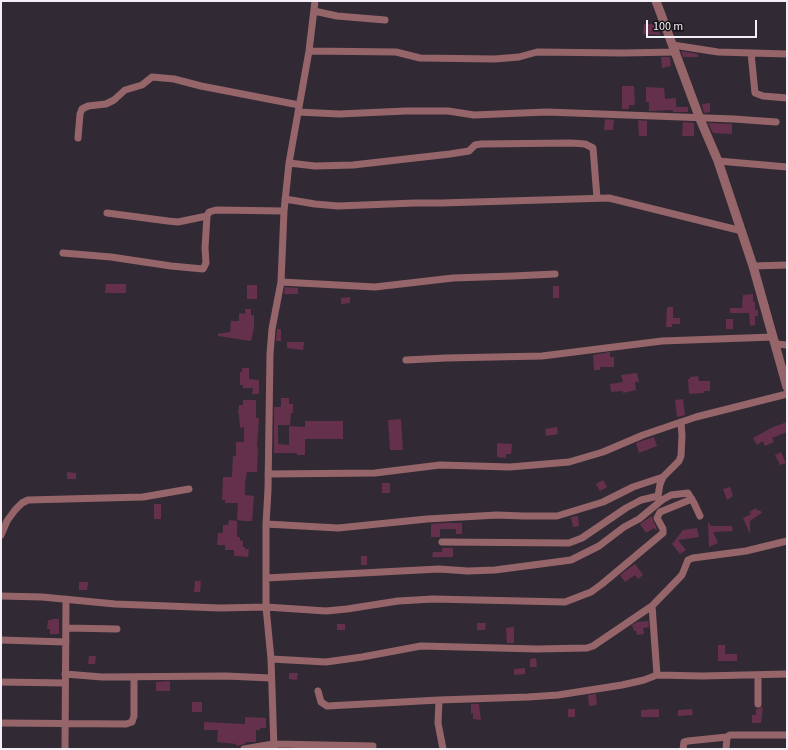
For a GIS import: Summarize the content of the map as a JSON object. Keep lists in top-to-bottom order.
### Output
{
  "scale_bar": "100 m"
}
